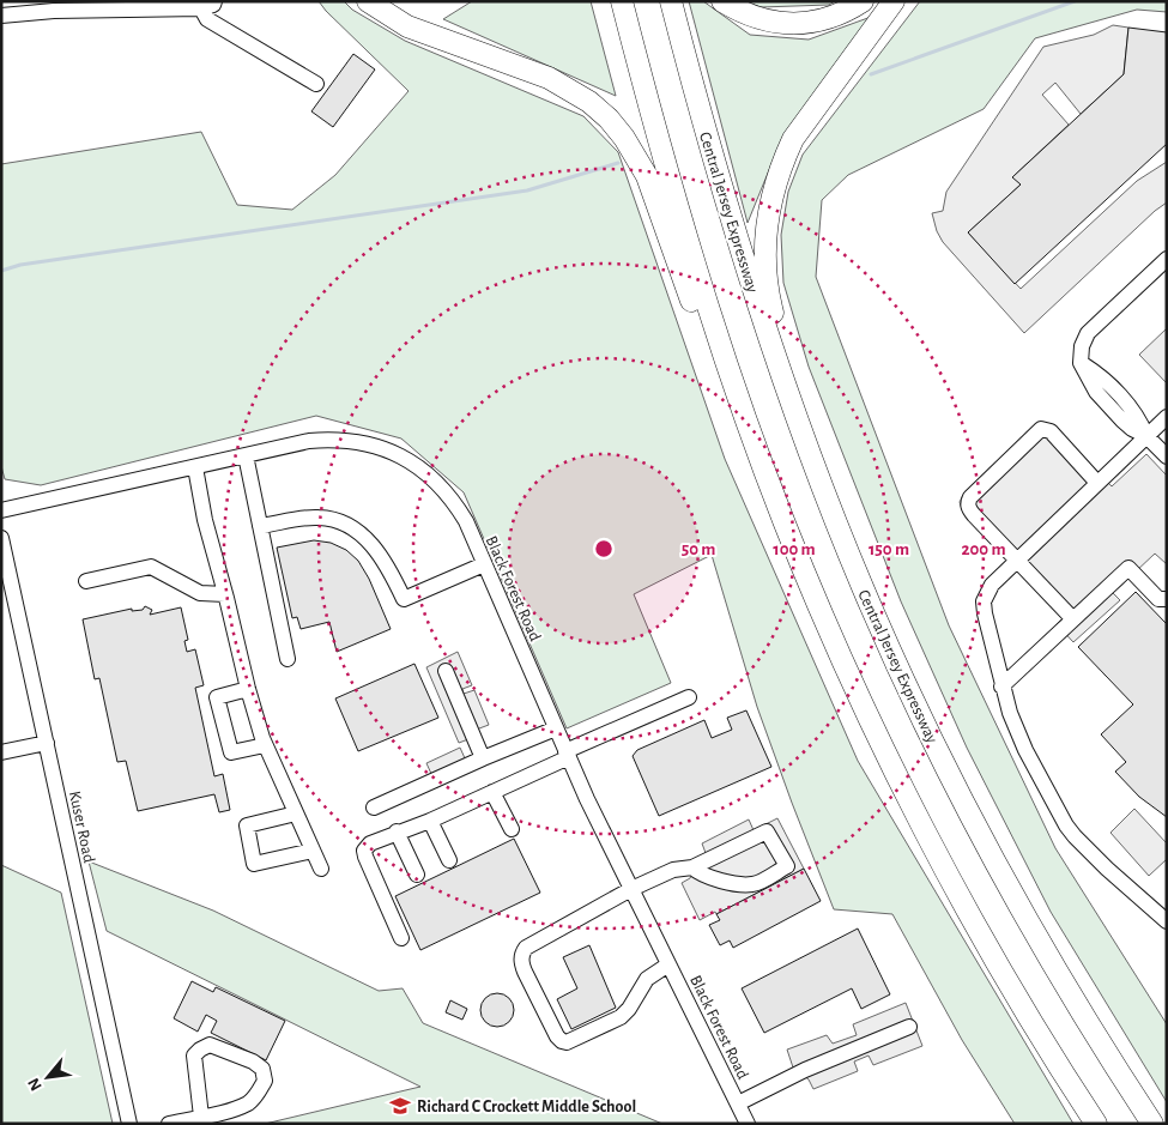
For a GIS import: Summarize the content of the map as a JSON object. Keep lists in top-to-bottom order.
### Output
{
  "streets": {
    "highway": ["Central Jersey Expressway"],
    "street": ["Black Forest Road", "Kuser Road"]
  },
  "places": {
    "school or university": ["Richard C Crockett Middle School"]
  },
  "north": "bottom left",
  "rings": [
    "50 m",
    "100 m",
    "150 m",
    "200 m"
  ]
}
